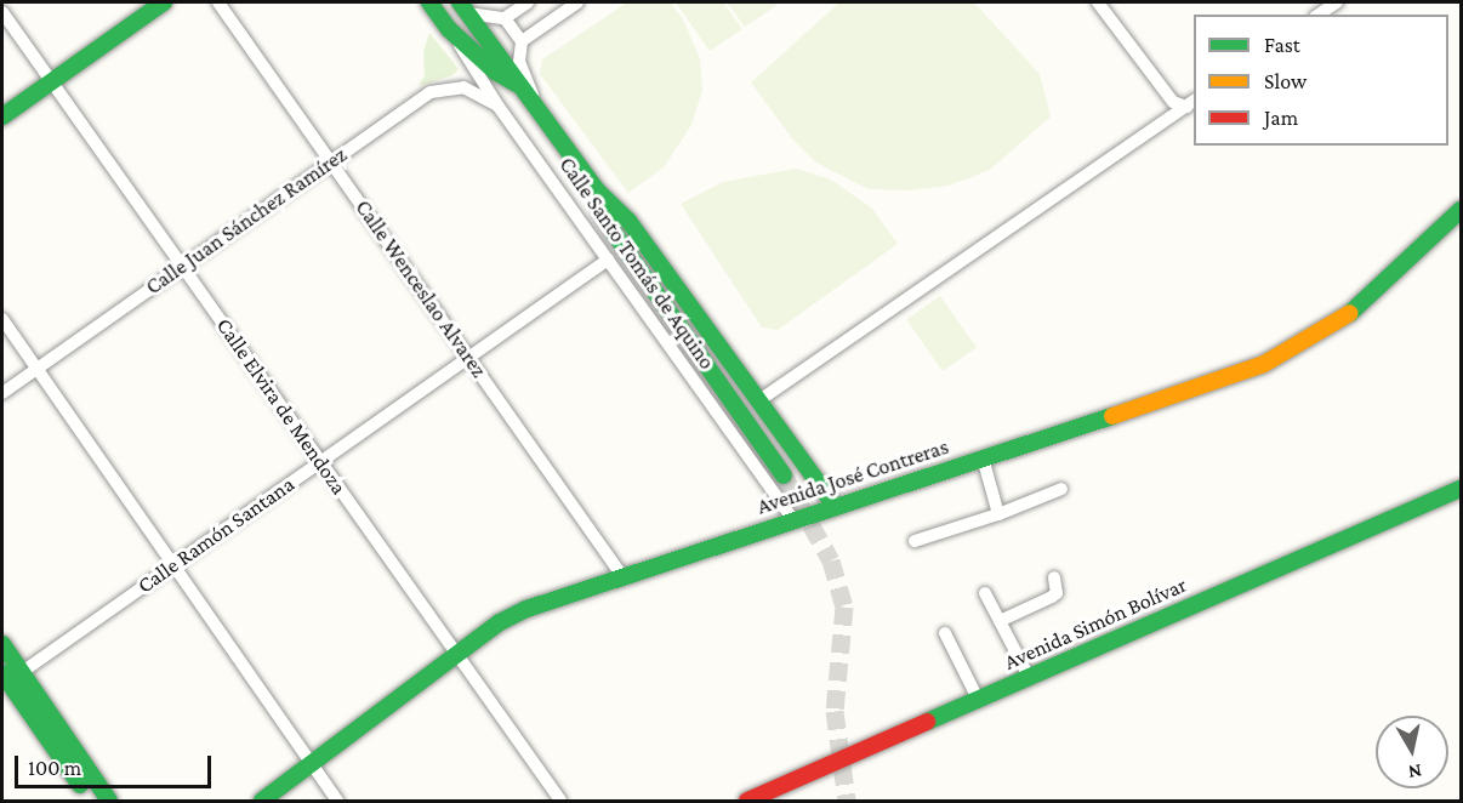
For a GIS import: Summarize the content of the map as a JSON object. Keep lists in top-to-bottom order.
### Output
{
  "streets": {
    "main road": ["Calle Santo Tomás de Aquino", "Avenida José Contreras", "Avenida Simón Bolívar"],
    "street": [
      "Calle Juan Sánchez Ramírez",
      "Calle Wenceslao Alvarez",
      "Calle Elvira de Mendoza",
      "Calle Ramón Santana"
    ]
  },
  "crossings": [
    ["Calle Juan Sánchez Ramírez", "Calle Santo Tomás de Aquino"],
    ["Calle Juan Sánchez Ramírez", "Calle Wenceslao Alvarez"],
    ["Calle Juan Sánchez Ramírez", "Calle Elvira de Mendoza"],
    ["Calle Santo Tomás de Aquino", "Avenida José Contreras"],
    ["Calle Santo Tomás de Aquino", "Calle Ramón Santana"],
    ["Calle Wenceslao Alvarez", "Avenida José Contreras"],
    ["Calle Wenceslao Alvarez", "Calle Ramón Santana"],
    ["Calle Elvira de Mendoza", "Avenida José Contreras"],
    ["Calle Elvira de Mendoza", "Calle Ramón Santana"]
  ],
  "legend": ["Fast", "Slow", "Jam"],
  "scale_bar": "100 m",
  "north": "bottom"
}
